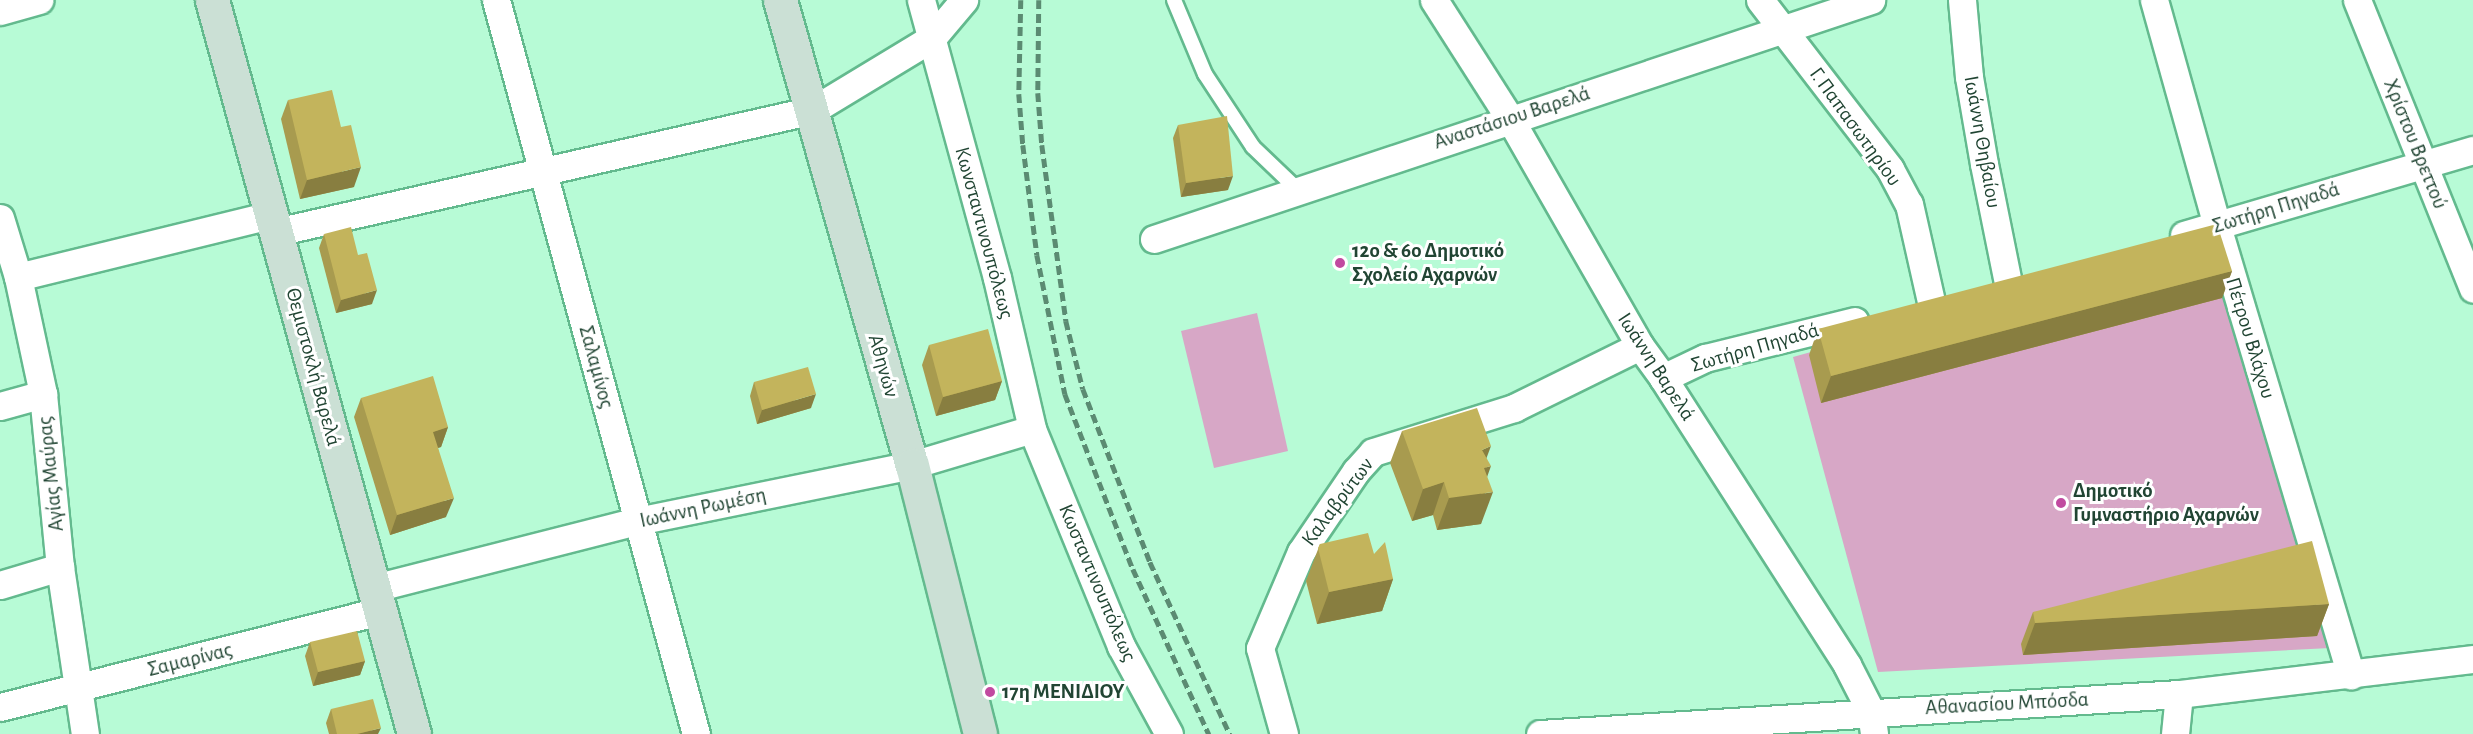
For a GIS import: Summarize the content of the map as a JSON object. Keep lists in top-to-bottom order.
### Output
{
  "streets": {
    "main road": ["Αθηνών", "Θεμιστοκλή Βαρελά"],
    "street": [
      "Αναστάσιου Βαρελά",
      "Γ. Παπασωτηρίου",
      "Ιωάννη Θηβαίου",
      "Χρίστου Βρεττού",
      "Σωτήρη Πηγαδά",
      "Κωνσταντινουπόλεως",
      "Πέτρου Βλάχου",
      "Σαλαμίνος",
      "Ιωάννη Βαρελά",
      "Αγίας Μαύρας",
      "Καλαβρύτων",
      "Ιωάννη Ρωμέση",
      "Κωσταντινουπόλεως",
      "Σαμαρίνας",
      "Αθανασίου Μπόσδα"
    ]
  },
  "crossings": [
    ["Αναστάσιου Βαρελά", "Γ. Παπασωτηρίου"],
    ["Αναστάσιου Βαρελά", "Ιωάννη Βαρελά"],
    ["Χρίστου Βρεττού", "Σωτήρη Πηγαδά"],
    ["Σωτήρη Πηγαδά", "Πέτρου Βλάχου"],
    ["Σωτήρη Πηγαδά", "Ιωάννη Βαρελά"],
    ["Κωνσταντινουπόλεως", "Ιωάννη Ρωμέση"],
    ["Κωνσταντινουπόλεως", "Κωσταντινουπόλεως"],
    ["Πέτρου Βλάχου", "Αθανασίου Μπόσδα"],
    ["Αθηνών", "Ιωάννη Ρωμέση"],
    ["Θεμιστοκλή Βαρελά", "Ιωάννη Ρωμέση"],
    ["Θεμιστοκλή Βαρελά", "Σαμαρίνας"],
    ["Σαλαμίνος", "Ιωάννη Ρωμέση"],
    ["Ιωάννη Βαρελά", "Καλαβρύτων"],
    ["Ιωάννη Βαρελά", "Αθανασίου Μπόσδα"],
    ["Αγίας Μαύρας", "Σαμαρίνας"],
    ["Ιωάννη Ρωμέση", "Κωσταντινουπόλεως"],
    ["Ιωάννη Ρωμέση", "Σαμαρίνας"]
  ],
  "places": ["12ο & 6ο Δημοτικό Σχολείο Αχαρνών", "Δημοτικό Γυμναστήριο Αχαρνών", "17η ΜΕΝΙΔΙΟΥ"]
}
